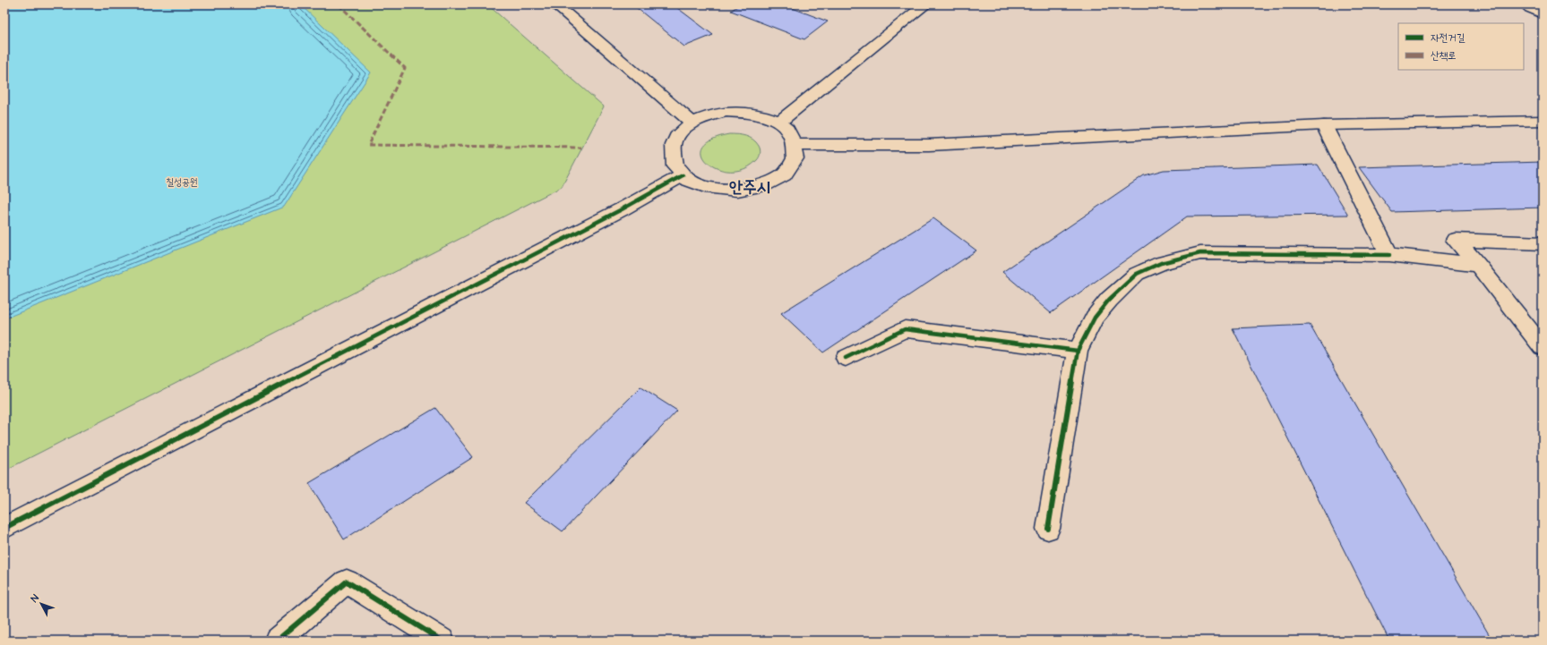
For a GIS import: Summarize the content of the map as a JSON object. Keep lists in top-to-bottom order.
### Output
{
  "districts": ["안주시"],
  "parks": ["칠성공원"],
  "legend": ["자전거길", "산책로"],
  "north": "top left"
}
